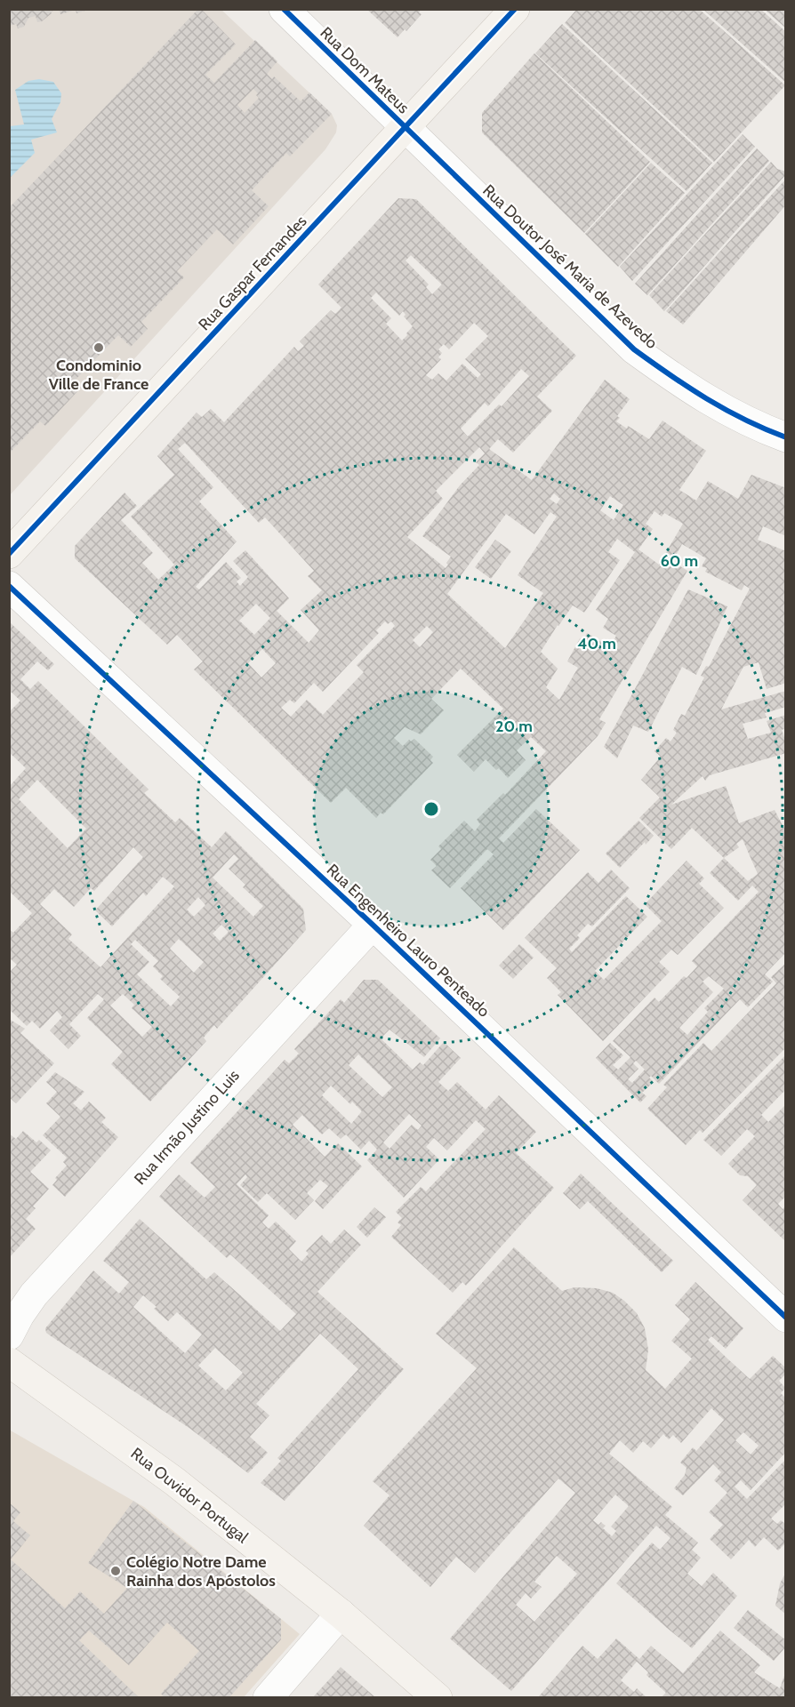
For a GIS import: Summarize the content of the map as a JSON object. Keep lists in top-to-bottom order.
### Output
{
  "streets": {
    "street": [
      "Rua Dom Mateus",
      "Rua Doutor José Maria de Azevedo",
      "Rua Gaspar Fernandes",
      "Rua Engenheiro Lauro Penteado",
      "Rua Irmão Justino Luis",
      "Rua Ouvidor Portugal"
    ]
  },
  "crossings": [
    ["Rua Dom Mateus", "Rua Doutor José Maria de Azevedo"],
    ["Rua Dom Mateus", "Rua Gaspar Fernandes"],
    ["Rua Doutor José Maria de Azevedo", "Rua Gaspar Fernandes"],
    ["Rua Engenheiro Lauro Penteado", "Rua Irmão Justino Luis"]
  ],
  "places": ["Condominio Ville de France", "Colégio Notre Dame Rainha dos Apóstolos"],
  "rings": ["60 m", "40 m", "20 m"]
}
